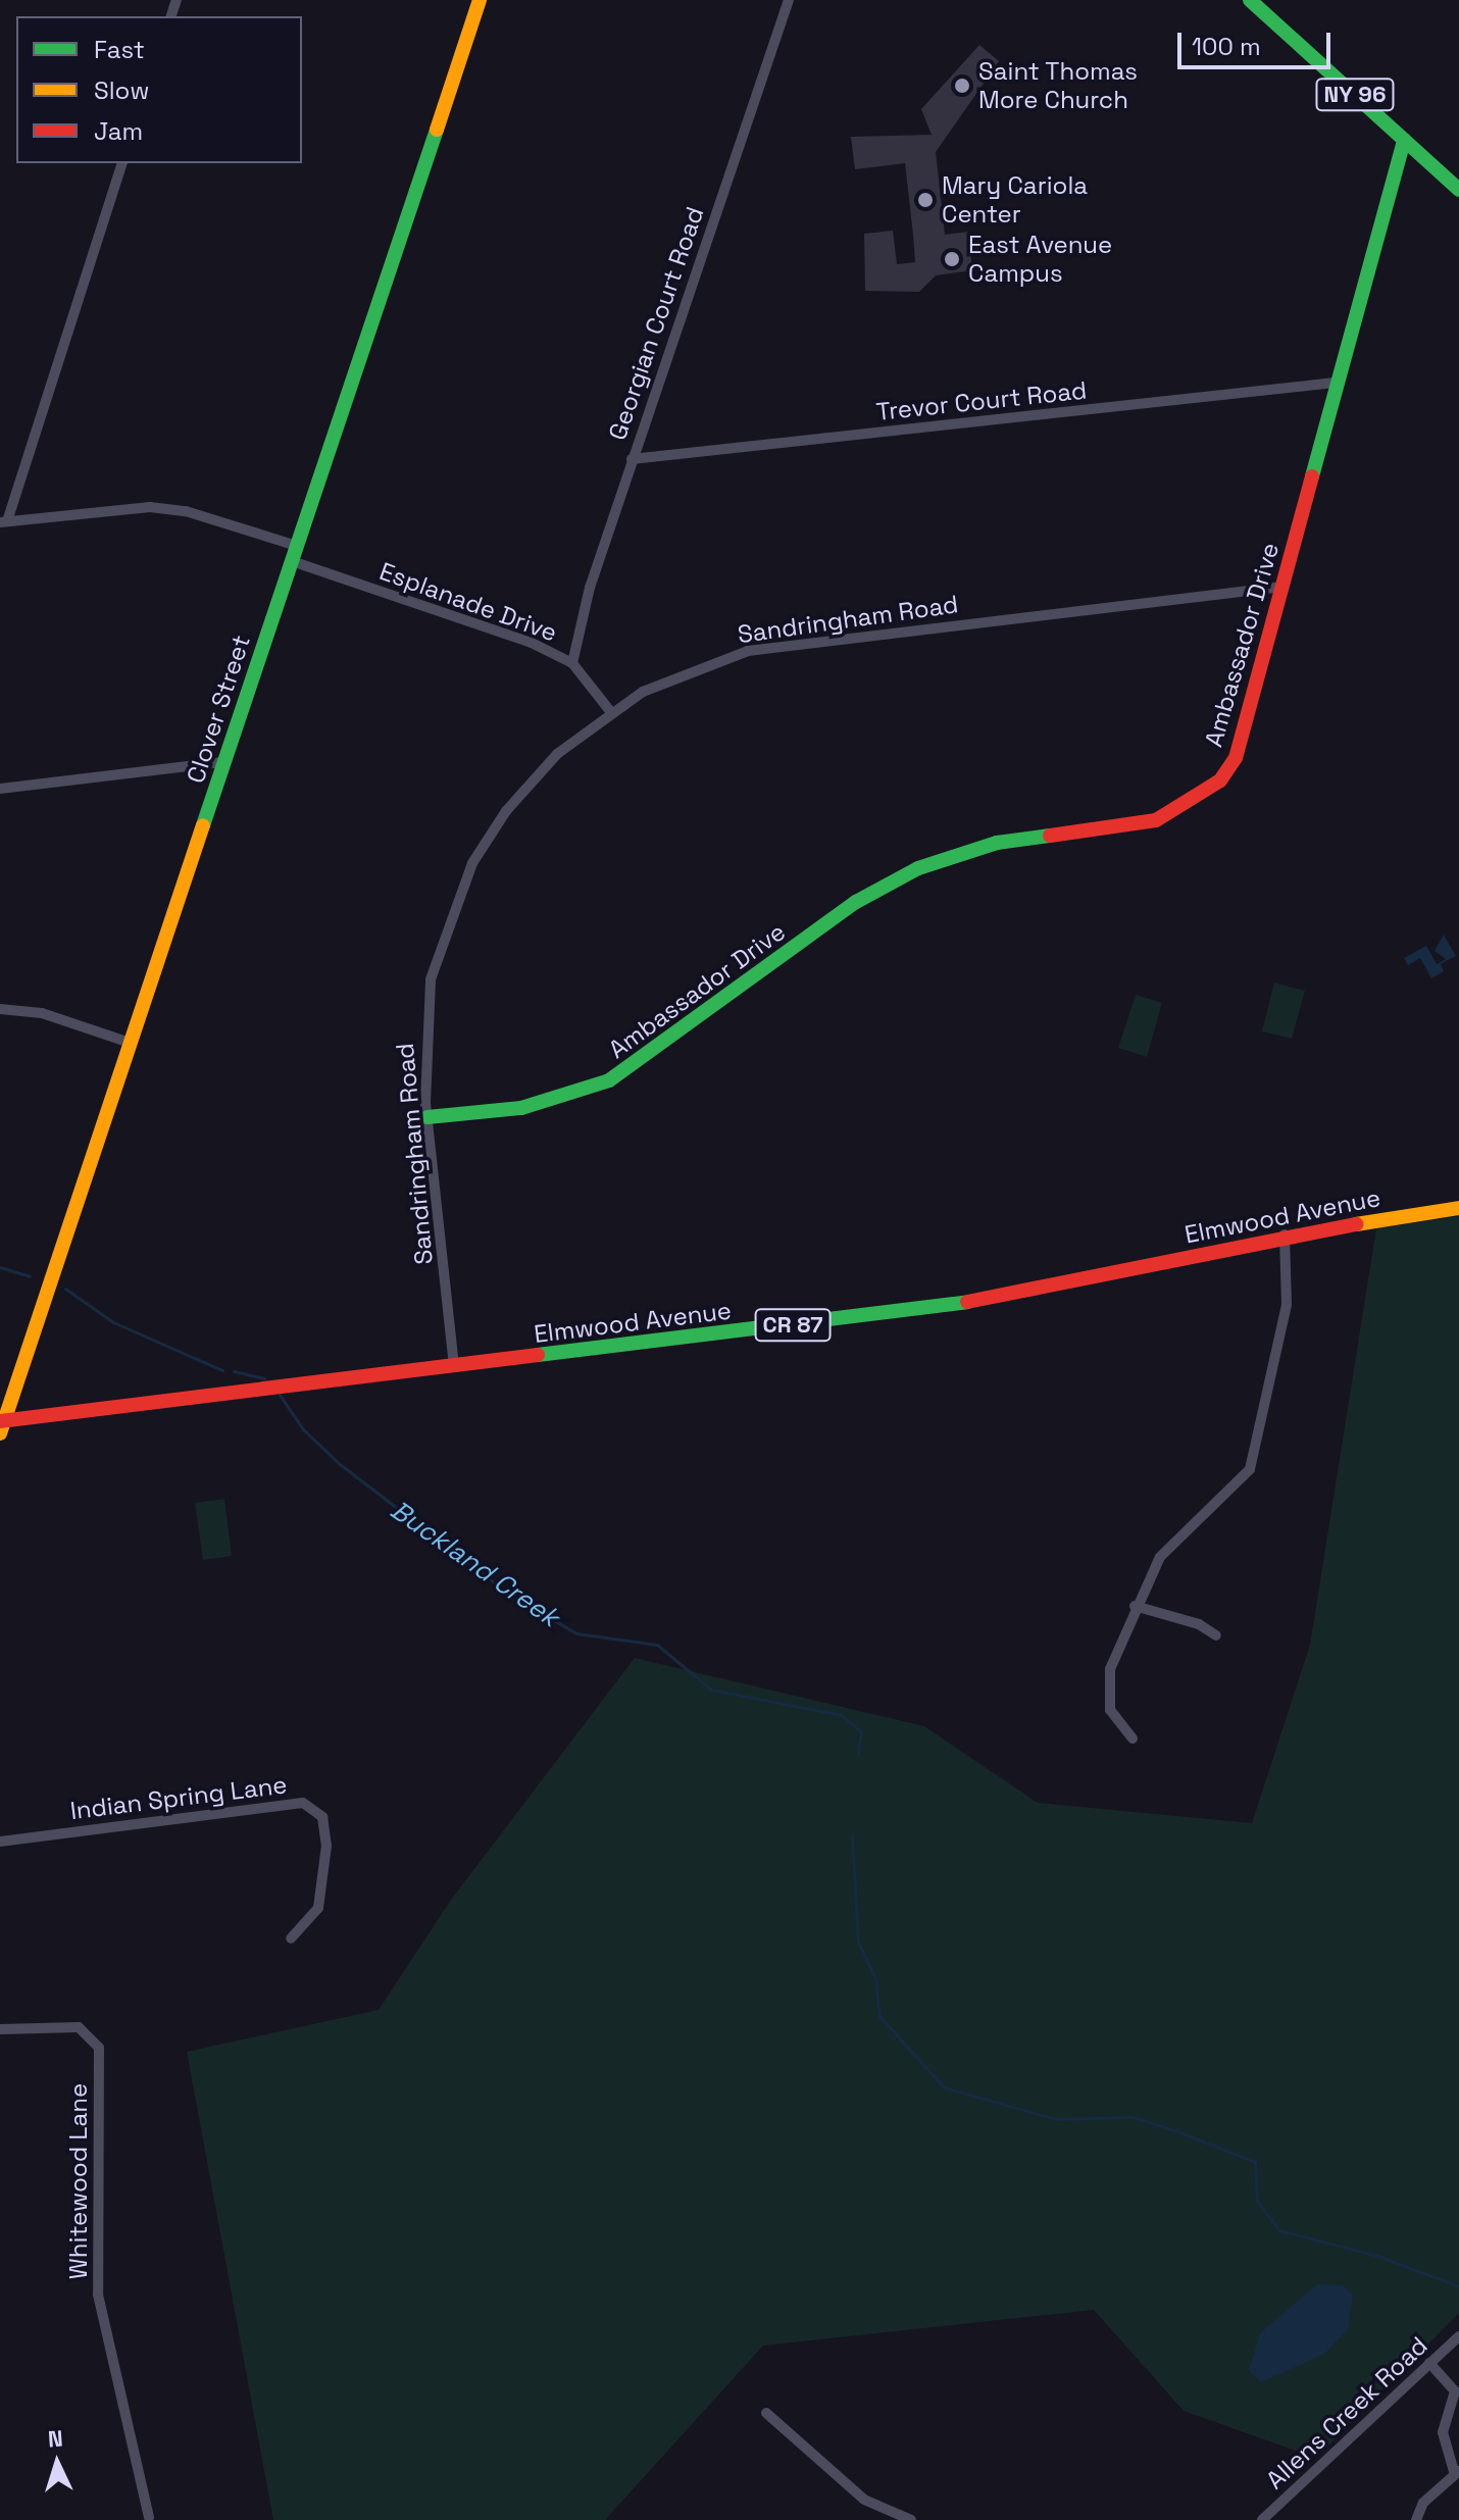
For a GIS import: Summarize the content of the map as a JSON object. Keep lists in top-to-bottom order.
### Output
{
  "streets": {
    "main road": [
      "NY 96",
      "Ambassador Drive",
      "Clover Street",
      "Elmwood Avenue",
      "CR 87"
    ],
    "street": [
      "Georgian Court Road",
      "Trevor Court Road",
      "Esplanade Drive",
      "Sandringham Road",
      "Indian Spring Lane",
      "Whitewood Lane",
      "Allens Creek Road"
    ]
  },
  "crossings": [
    ["NY 96", "Ambassador Drive"],
    ["Georgian Court Road", "Trevor Court Road"],
    ["Georgian Court Road", "Esplanade Drive"],
    ["Trevor Court Road", "Ambassador Drive"],
    ["Esplanade Drive", "Sandringham Road"],
    ["Esplanade Drive", "Clover Street"],
    ["Sandringham Road", "Ambassador Drive"],
    ["Sandringham Road", "Elmwood Avenue"],
    ["Clover Street", "Elmwood Avenue"]
  ],
  "water": ["Buckland Creek"],
  "places": ["Saint Thomas More Church", "Mary Cariola Center", "East Avenue Campus"],
  "legend": ["Fast", "Slow", "Jam"],
  "scale_bar": "100 m",
  "north": "top"
}
